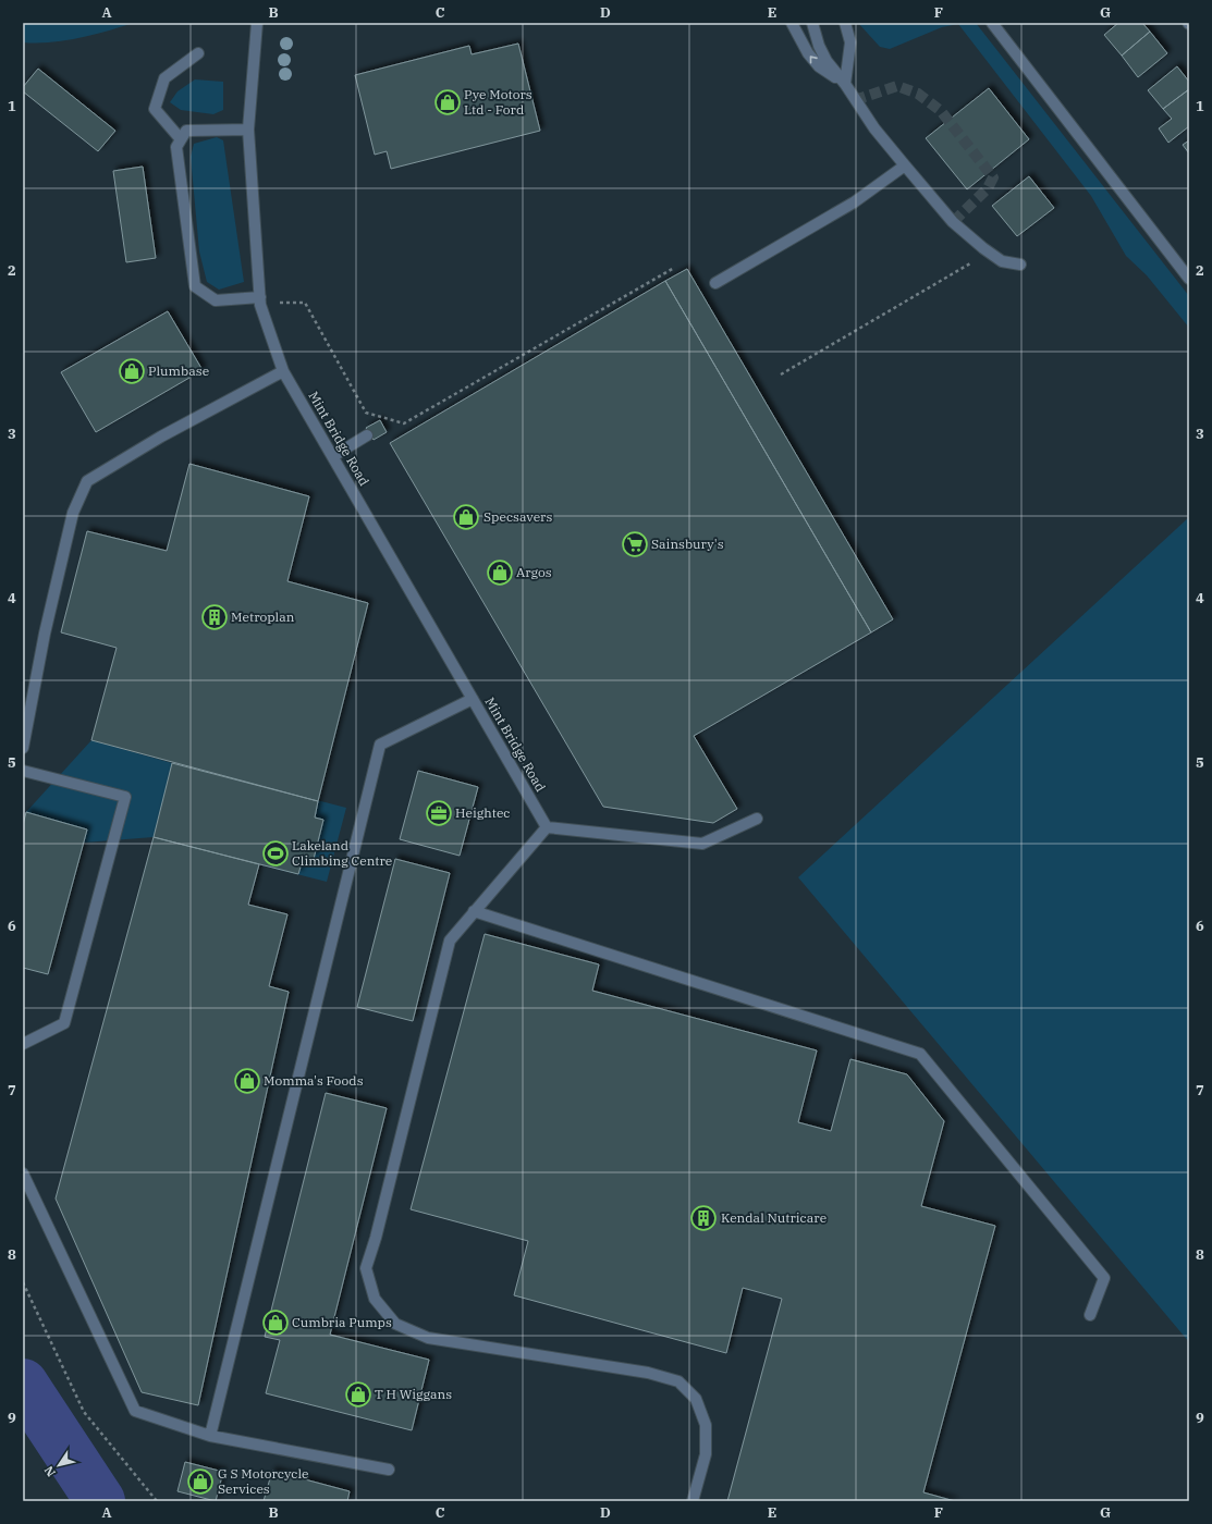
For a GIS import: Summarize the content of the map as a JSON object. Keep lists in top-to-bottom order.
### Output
{
  "streets": {
    "street": ["Mint Bridge Road"]
  },
  "places": {
    "shop": [
      "Pye Motors Ltd - Ford",
      "Plumbase",
      "Specsavers",
      "Argos",
      "Momma's Foods",
      "Cumbria Pumps",
      "T H Wiggans",
      "G S Motorcycle Services"
    ],
    "supermarket": ["Sainsbury's"],
    "building": ["Metroplan", "Kendal Nutricare"],
    "office": ["Heightec"],
    "sports": ["Lakeland Climbing Centre"]
  },
  "north": "bottom left",
  "grid": {
    "columns": [
      "A",
      "B",
      "C",
      "D",
      "E",
      "F",
      "G"
    ],
    "rows": [
      "1",
      "2",
      "3",
      "4",
      "5",
      "6",
      "7",
      "8",
      "9"
    ]
  }
}
